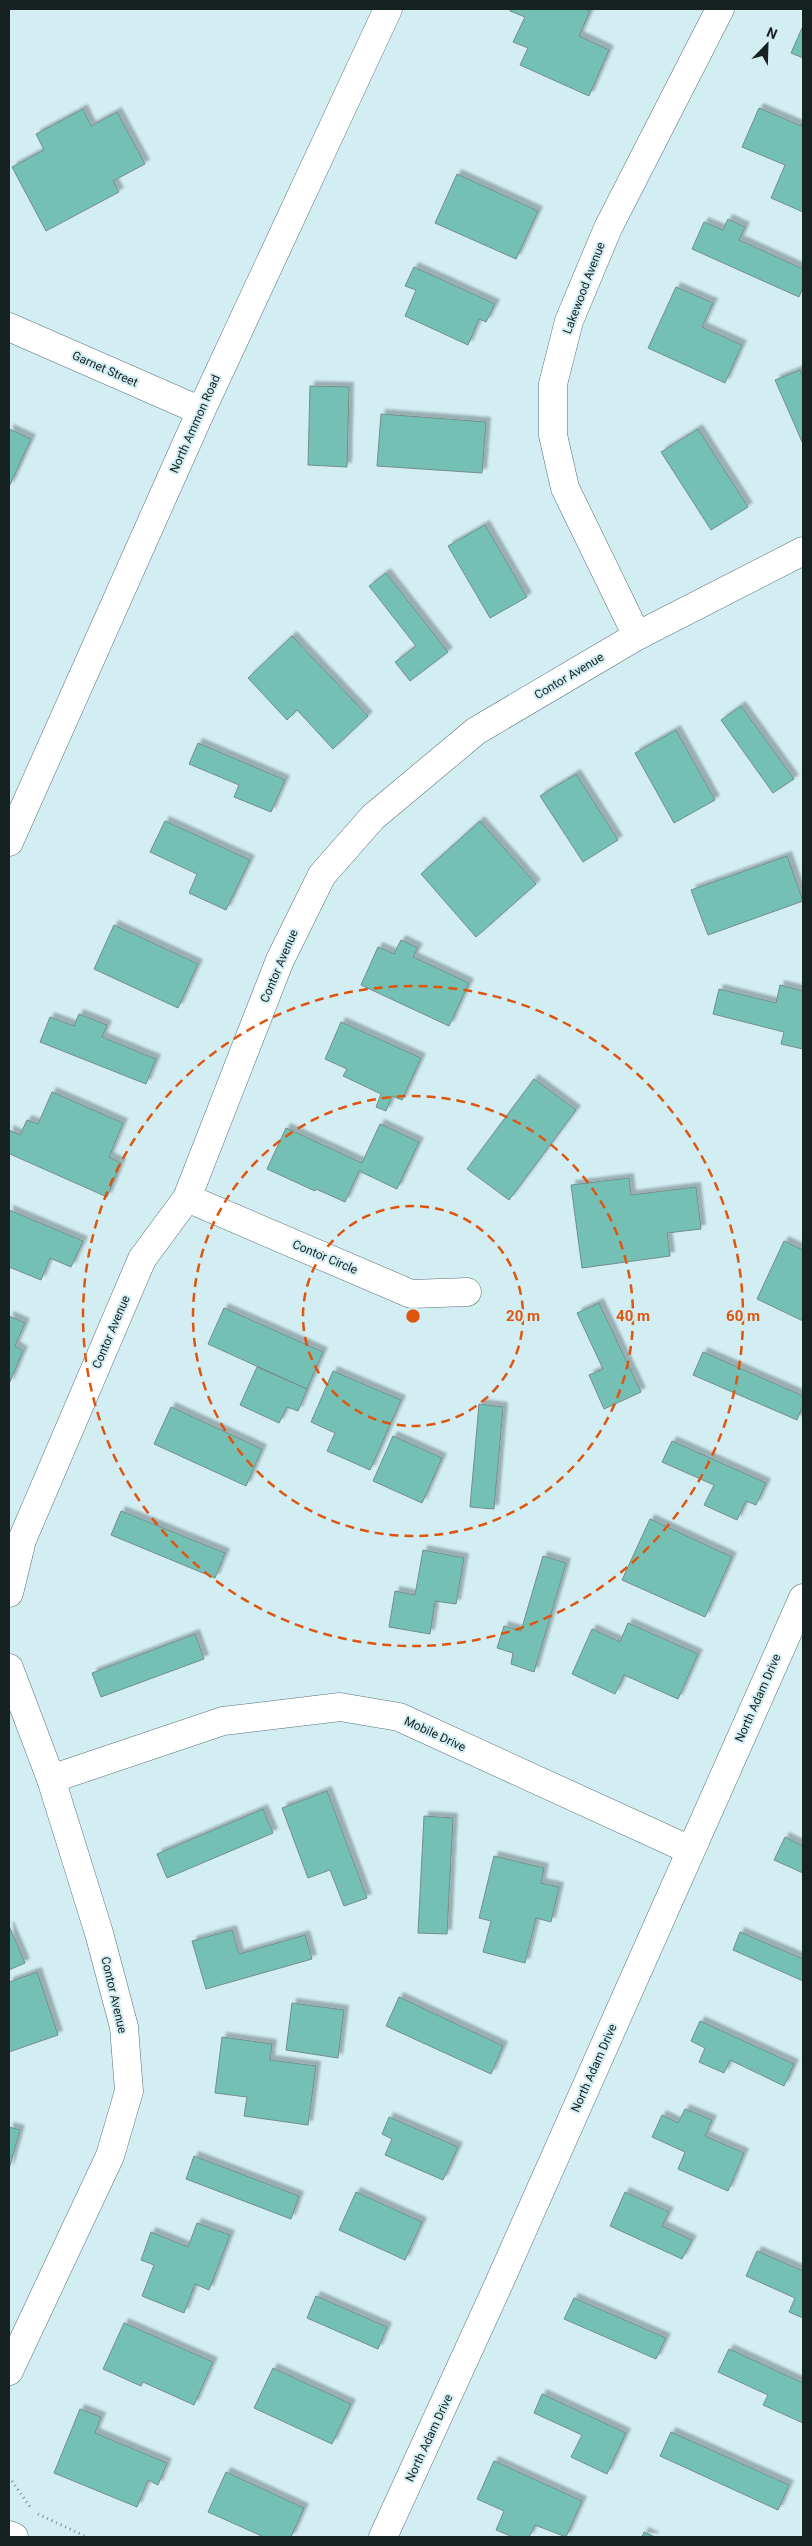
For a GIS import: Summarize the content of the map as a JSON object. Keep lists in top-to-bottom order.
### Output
{
  "streets": {
    "street": [
      "Lakewood Avenue",
      "Garnet Street",
      "North Ammon Road",
      "Contor Avenue",
      "Contor Circle",
      "North Adam Drive",
      "Mobile Drive"
    ]
  },
  "crossings": [
    ["Lakewood Avenue", "Contor Avenue"],
    ["Garnet Street", "North Ammon Road"],
    ["Contor Avenue", "Contor Circle"],
    ["Contor Avenue", "Mobile Drive"],
    ["North Adam Drive", "Mobile Drive"]
  ],
  "north": "top right",
  "rings": ["20 m", "40 m", "60 m"]
}
